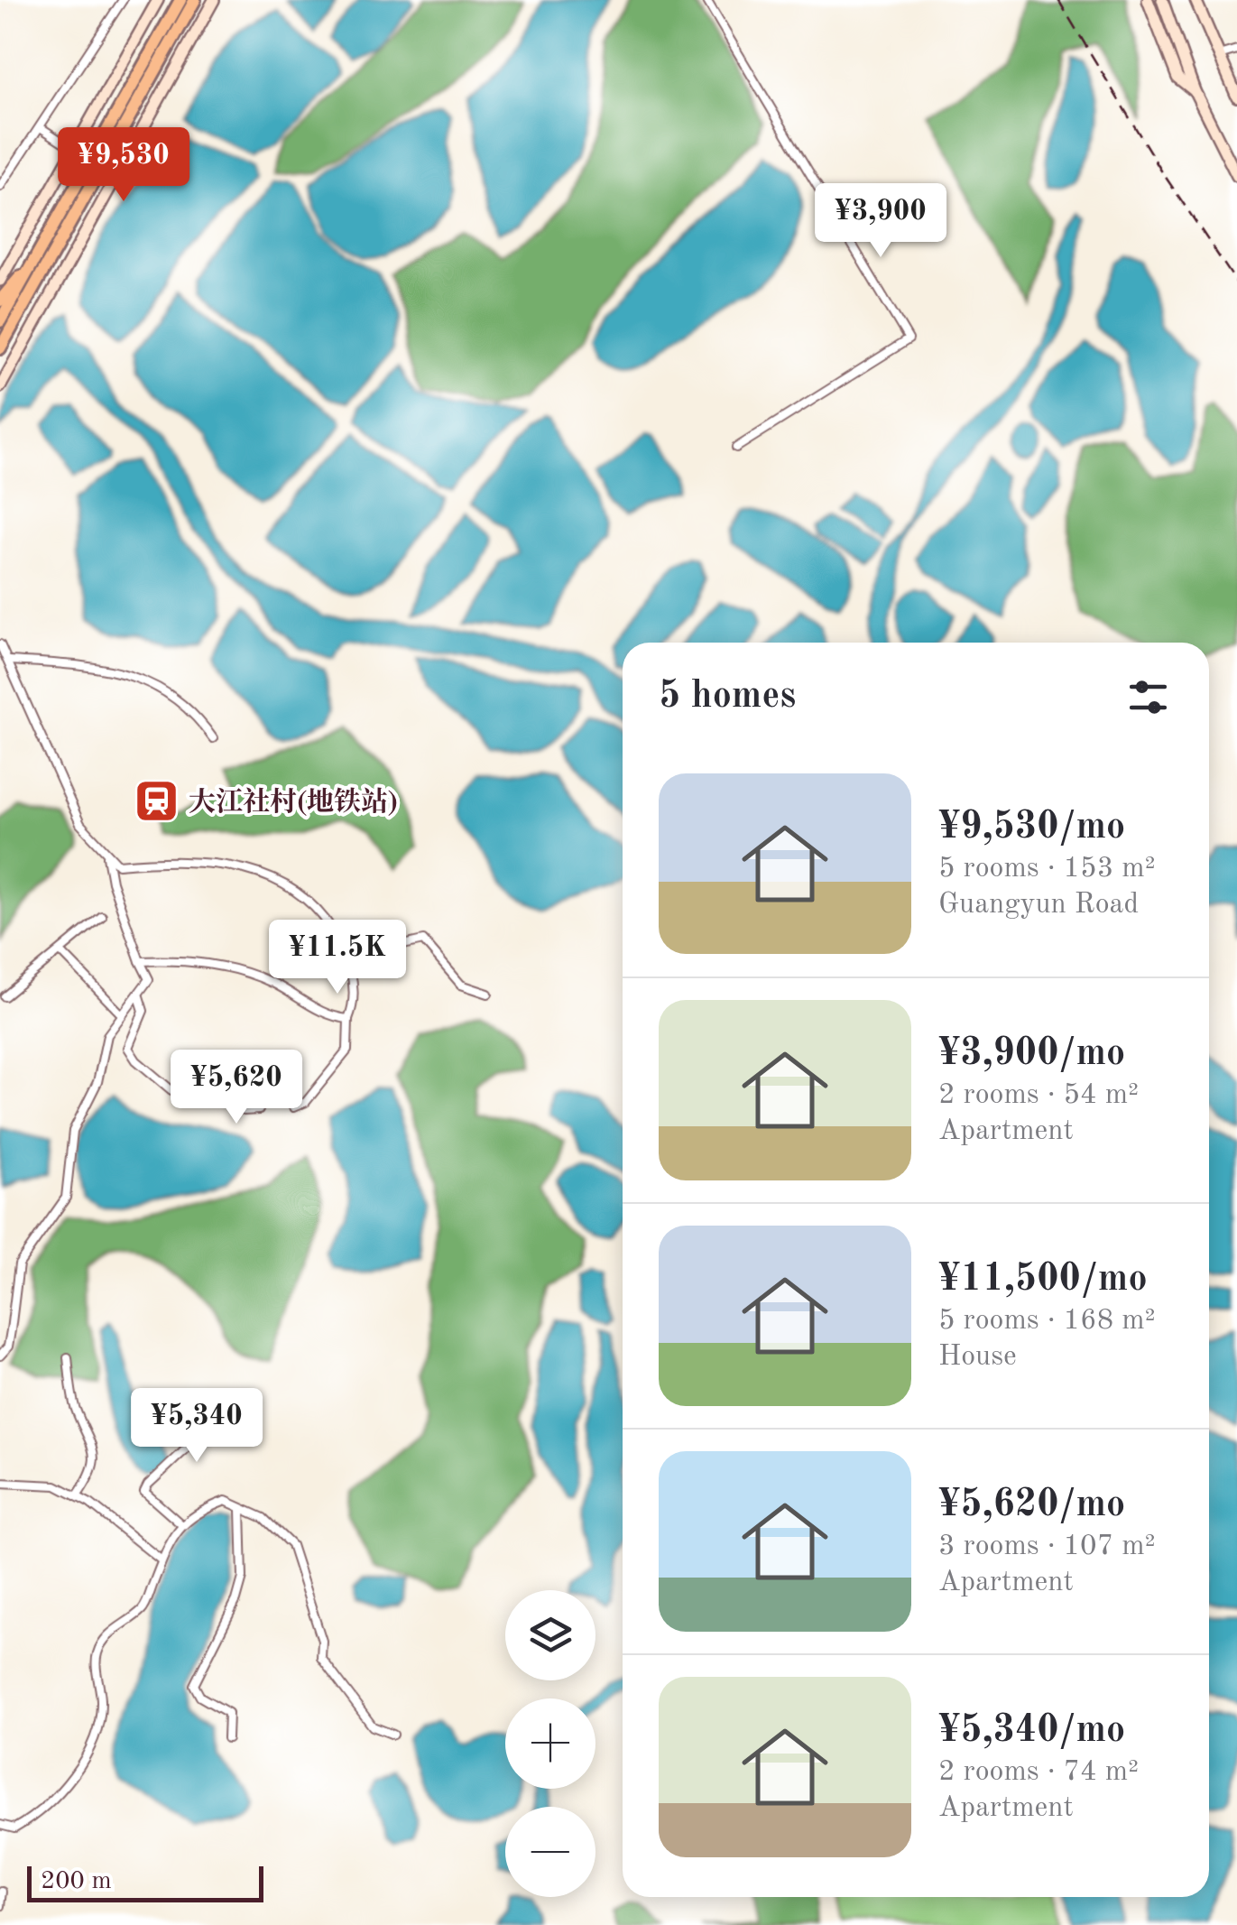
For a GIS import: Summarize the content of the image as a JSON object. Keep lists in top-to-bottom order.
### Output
{
  "places": {
    "station": ["大江社村(地铁站)"]
  },
  "scale_bar": "200 m",
  "page": {
    "price": [
      "¥9,530",
      "¥3,900",
      "¥11.5K",
      "¥5,620",
      "¥5,340"
    ],
    "heading": "5 homes",
    "list": [
      {
        "name": "¥9,530/mo",
        "note": "5 rooms · 153 m² · Guangyun Road"
      },
      {
        "name": "¥3,900/mo",
        "note": "2 rooms · 54 m² · Apartment"
      },
      {
        "name": "¥11,500/mo",
        "note": "5 rooms · 168 m² · House"
      },
      {
        "name": "¥5,620/mo",
        "note": "3 rooms · 107 m² · Apartment"
      },
      {
        "name": "¥5,340/mo",
        "note": "2 rooms · 74 m² · Apartment"
      }
    ],
    "map_buttons": ["+", "−"],
    "scale": "200 m"
  }
}
